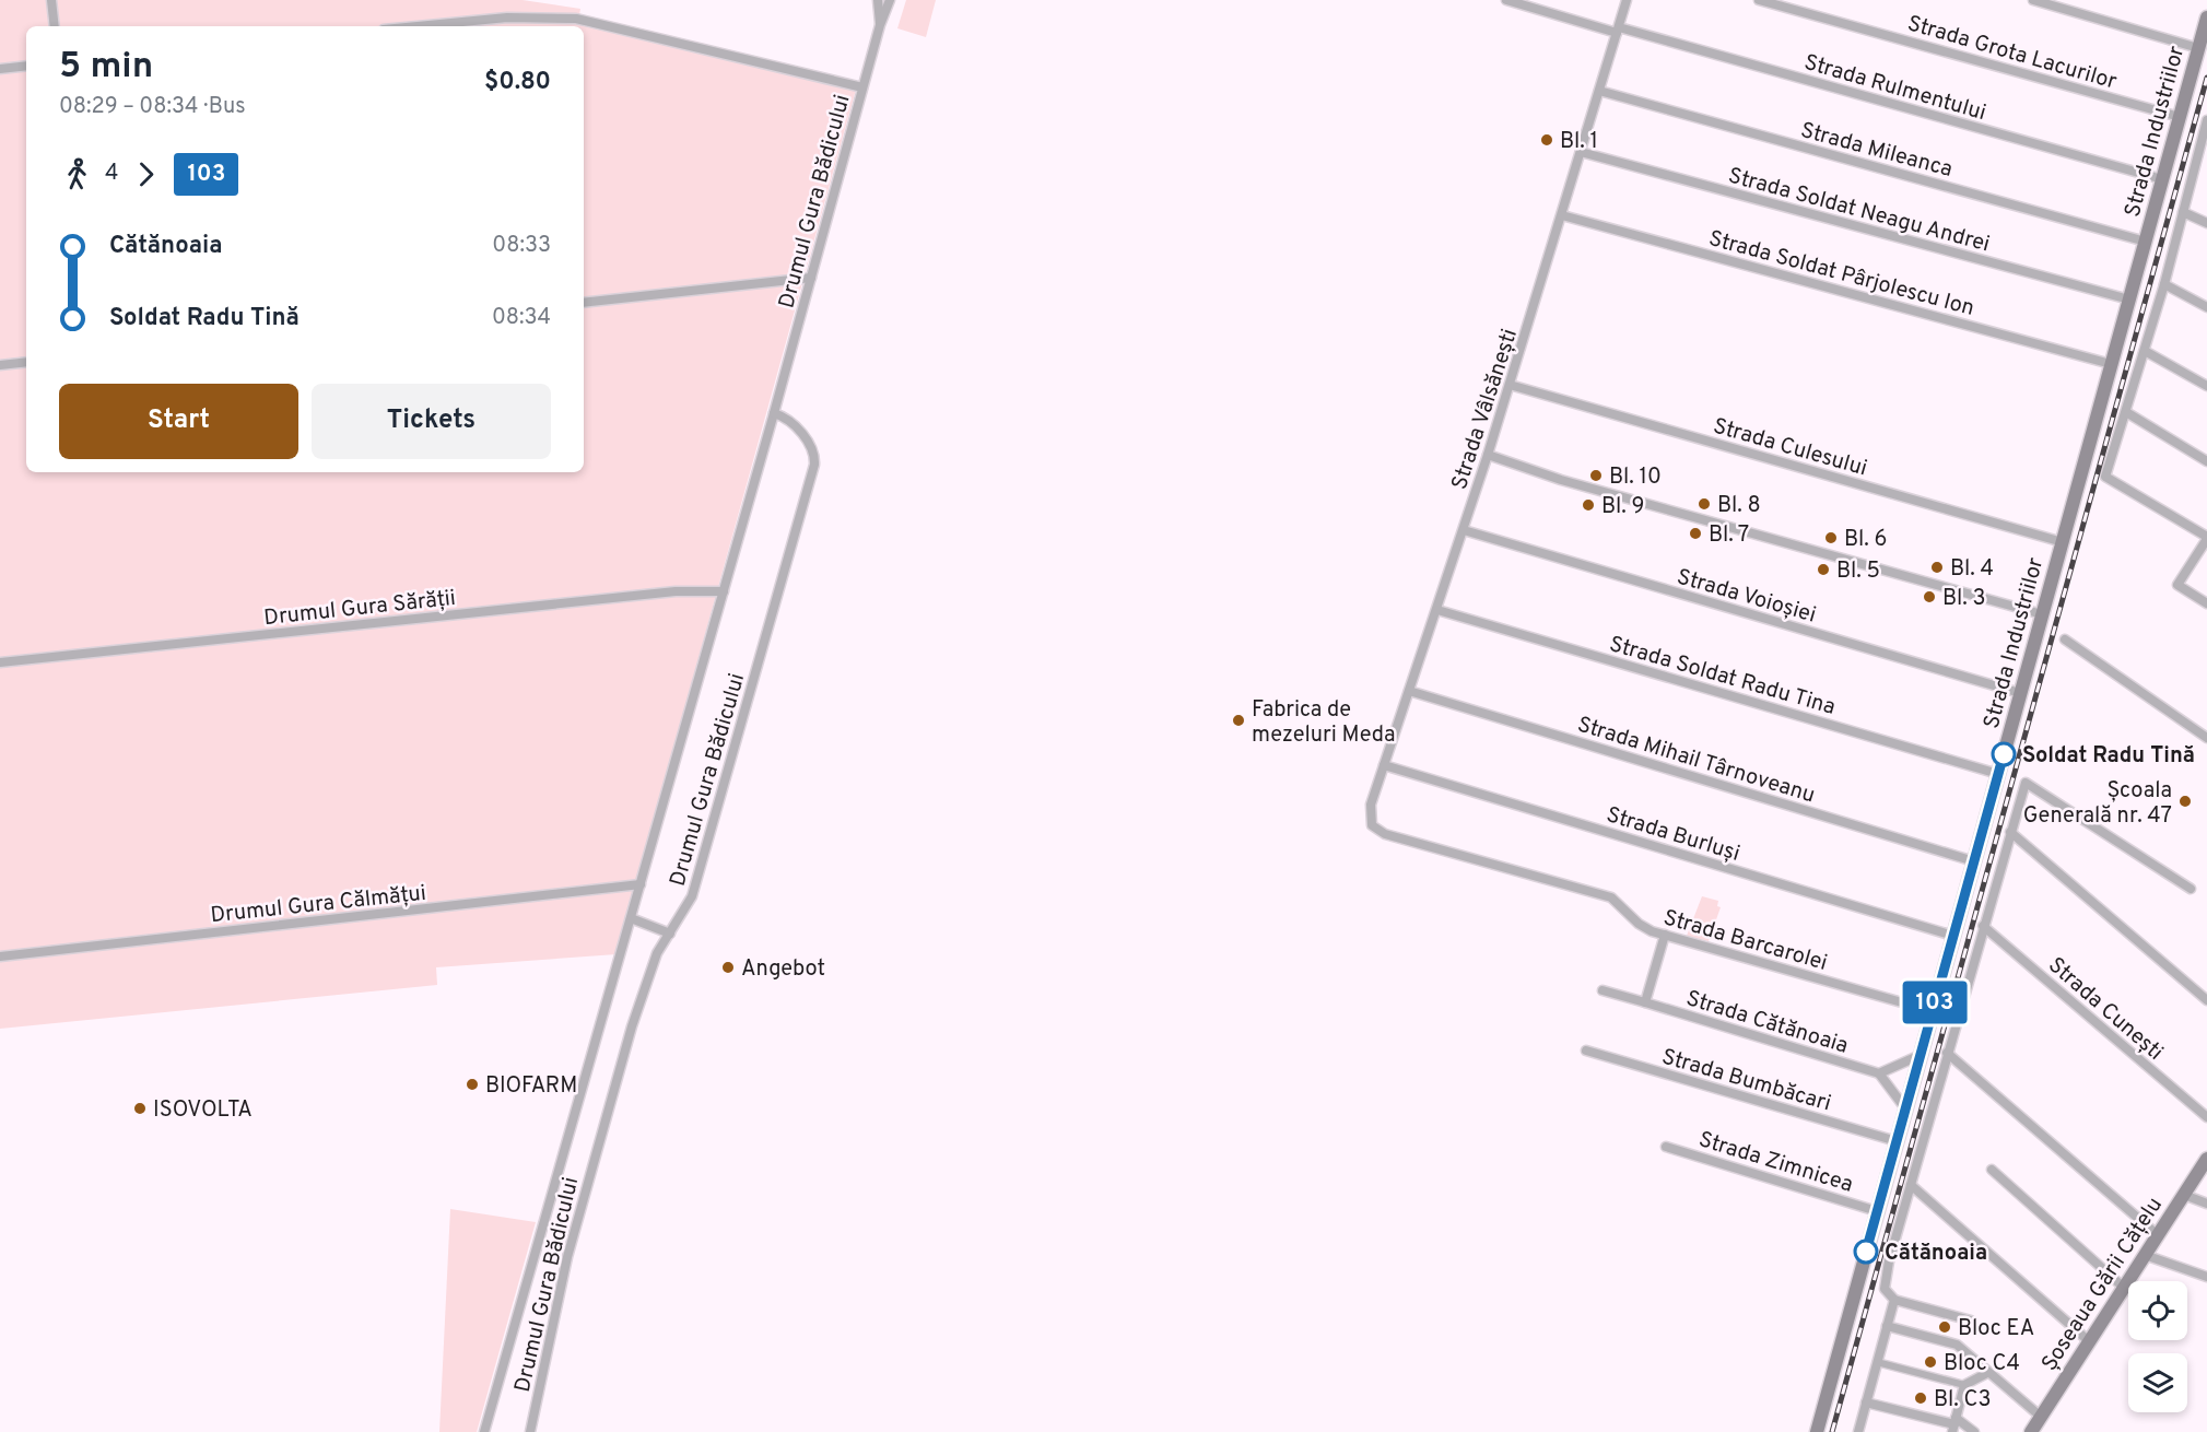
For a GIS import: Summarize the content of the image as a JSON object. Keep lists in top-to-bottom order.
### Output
{
  "streets": {
    "main road": ["Strada Industriilor", "Șoseaua Gării Cățelu"],
    "street": [
      "Strada Grota Lacurilor",
      "Strada Rulmentului",
      "Strada Mileanca",
      "Drumul Gura Bădicului",
      "Strada Soldat Neagu Andrei",
      "Strada Soldat Pârjolescu Ion",
      "Strada Vâlsănești",
      "Strada Culesului",
      "Strada Voioșiei",
      "Drumul Gura Sărății",
      "Strada Soldat Radu Tina",
      "Strada Mihail Târnoveanu",
      "Strada Burluși",
      "Drumul Gura Călmățui",
      "Strada Barcarolei",
      "Strada Cunești",
      "Strada Cătănoaia",
      "Strada Bumbăcari",
      "Strada Zimnicea"
    ]
  },
  "crossings": [
    ["Strada Grota Lacurilor", "Strada Industriilor"],
    ["Strada Rulmentului", "Strada Industriilor"],
    ["Strada Rulmentului", "Strada Vâlsănești"],
    ["Strada Industriilor", "Strada Mileanca"],
    ["Strada Industriilor", "Strada Soldat Neagu Andrei"],
    ["Strada Industriilor", "Strada Soldat Pârjolescu Ion"],
    ["Strada Industriilor", "Strada Culesului"],
    ["Strada Industriilor", "Strada Voioșiei"],
    ["Strada Industriilor", "Strada Soldat Radu Tina"],
    ["Strada Industriilor", "Strada Mihail Târnoveanu"],
    ["Strada Industriilor", "Strada Burluși"],
    ["Strada Industriilor", "Strada Barcarolei"],
    ["Strada Industriilor", "Strada Bumbăcari"],
    ["Strada Industriilor", "Strada Zimnicea"],
    ["Strada Mileanca", "Strada Vâlsănești"],
    ["Drumul Gura Bădicului", "Drumul Gura Sărății"],
    ["Drumul Gura Bădicului", "Drumul Gura Călmățui"],
    ["Strada Soldat Neagu Andrei", "Strada Vâlsănești"],
    ["Strada Soldat Pârjolescu Ion", "Strada Vâlsănești"],
    ["Strada Vâlsănești", "Strada Culesului"],
    ["Strada Vâlsănești", "Strada Voioșiei"],
    ["Strada Vâlsănești", "Strada Soldat Radu Tina"],
    ["Strada Vâlsănești", "Strada Mihail Târnoveanu"],
    ["Strada Vâlsănești", "Strada Burluși"],
    ["Strada Vâlsănești", "Strada Barcarolei"]
  ],
  "places": [
    "Bl. 1",
    "Bl. 10",
    "Bl. 8",
    "Bl. 9",
    "Bl. 7",
    "Bl. 6",
    "Bl. 4",
    "Bl. 5",
    "Bl. 3",
    "Fabrica de mezeluri Meda",
    "Soldat Radu Tină",
    "Școala Generală nr. 47",
    "Angebot",
    "BIOFARM",
    "ISOVOLTA",
    "Cătănoaia",
    "Bloc EA",
    "Bloc C4",
    "Bl. C3"
  ],
  "lines": ["bus line 103"],
  "page": {
    "on_map": "103",
    "heading": ["5 min", "08:29 – 08:34 · Bus", "$0.80"],
    "legs": ["4", "103"],
    "list": [
      {
        "name": "Cătănoaia",
        "value": "08:33"
      },
      {
        "name": "Soldat Radu Tină",
        "value": "08:34"
      }
    ],
    "buttons": ["Start", "Tickets"]
  }
}
